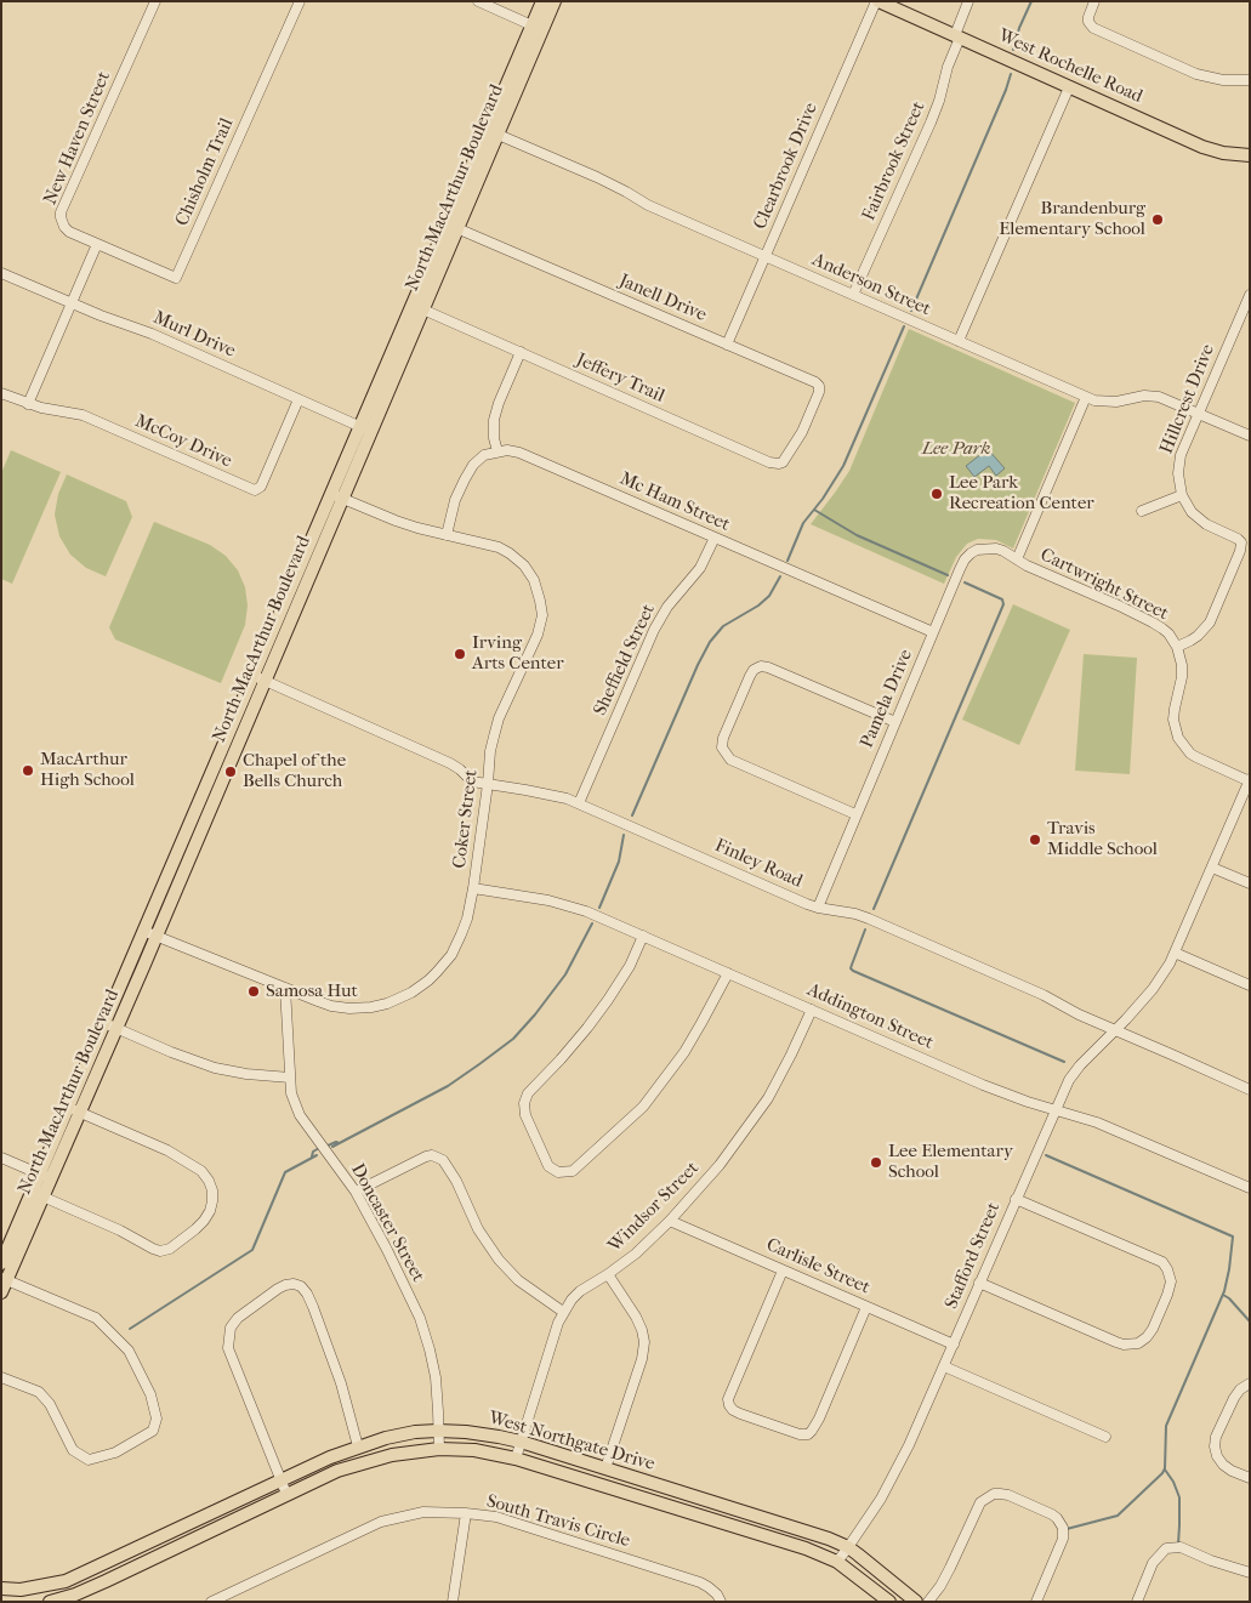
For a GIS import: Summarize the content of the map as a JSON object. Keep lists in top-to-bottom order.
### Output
{
  "streets": {
    "main road": ["West Rochelle Road", "North MacArthur Boulevard", "West Northgate Drive"],
    "street": [
      "New Haven Street",
      "Fairbrook Street",
      "Clearbrook Drive",
      "Chisholm Trail",
      "Anderson Street",
      "Janell Drive",
      "Murl Drive",
      "Jeffery Trail",
      "Hillcrest Drive",
      "McCoy Drive",
      "Mc Ham Street",
      "Cartwright Street",
      "Sheffield Street",
      "Pamela Drive",
      "Coker Street",
      "Finley Road",
      "Addington Street",
      "Windsor Street",
      "Doncaster Street",
      "Stafford Street",
      "Carlisle Street",
      "South Travis Circle"
    ]
  },
  "crossings": [
    ["West Rochelle Road", "Fairbrook Street"],
    ["West Rochelle Road", "Clearbrook Drive"],
    ["New Haven Street", "Chisholm Trail"],
    ["Fairbrook Street", "Anderson Street"],
    ["Clearbrook Drive", "Anderson Street"],
    ["Clearbrook Drive", "Janell Drive"],
    ["North MacArthur Boulevard", "Anderson Street"],
    ["North MacArthur Boulevard", "Janell Drive"],
    ["North MacArthur Boulevard", "Murl Drive"],
    ["North MacArthur Boulevard", "Jeffery Trail"],
    ["North MacArthur Boulevard", "Coker Street"],
    ["North MacArthur Boulevard", "Finley Road"],
    ["Anderson Street", "Hillcrest Drive"],
    ["Janell Drive", "Jeffery Trail"],
    ["Murl Drive", "McCoy Drive"],
    ["Mc Ham Street", "Sheffield Street"],
    ["Mc Ham Street", "Pamela Drive"],
    ["Cartwright Street", "Pamela Drive"],
    ["Cartwright Street", "Stafford Street"],
    ["Sheffield Street", "Finley Road"],
    ["Pamela Drive", "Finley Road"],
    ["Coker Street", "Finley Road"],
    ["Coker Street", "Addington Street"],
    ["Coker Street", "Doncaster Street"],
    ["Finley Road", "Stafford Street"],
    ["Addington Street", "Windsor Street"],
    ["Addington Street", "Stafford Street"],
    ["Windsor Street", "Carlisle Street"],
    ["Windsor Street", "West Northgate Drive"],
    ["Doncaster Street", "West Northgate Drive"],
    ["Stafford Street", "Carlisle Street"],
    ["Stafford Street", "West Northgate Drive"]
  ],
  "parks": ["Lee Park"],
  "places": [
    "Brandenburg Elementary School",
    "Lee Park Recreation Center",
    "Irving Arts Center",
    "MacArthur High School",
    "Chapel of the Bells Church",
    "Travis Middle School",
    "Samosa Hut",
    "Lee Elementary School"
  ]
}
